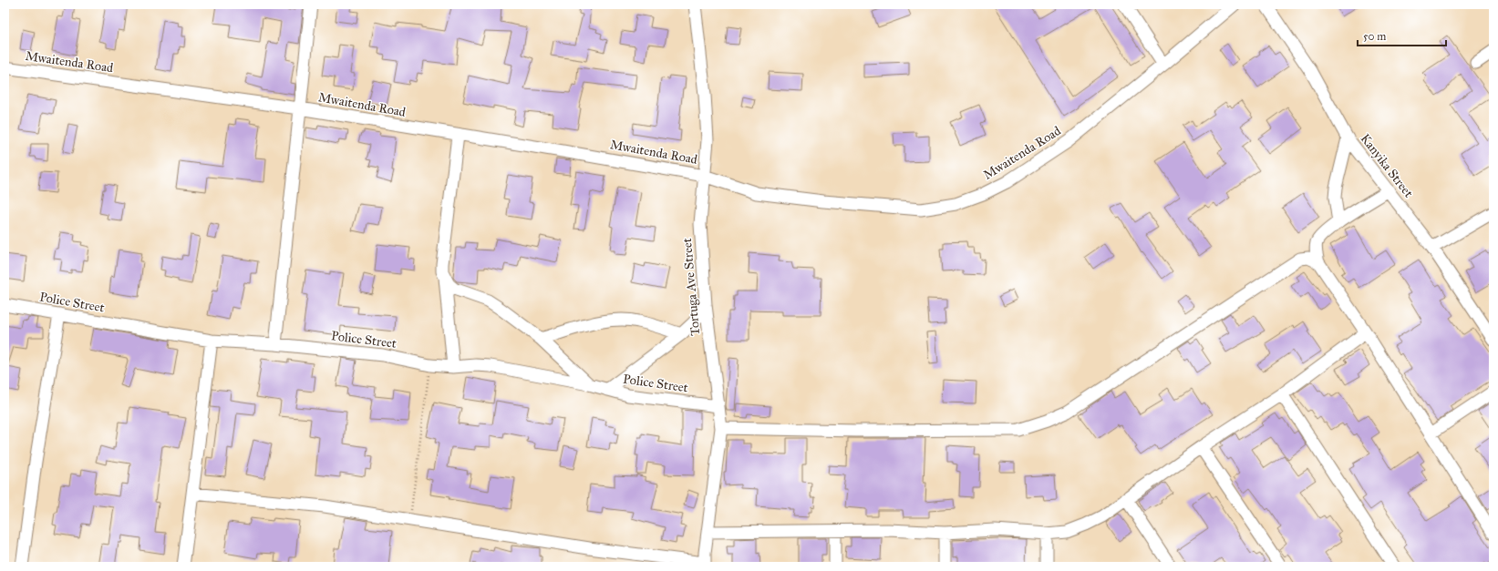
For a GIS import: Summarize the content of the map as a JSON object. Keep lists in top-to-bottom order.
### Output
{
  "streets": {
    "street": [
      "Mwaitenda Road",
      "Kanyika Street",
      "Tortuga Ave Street",
      "Police Street"
    ]
  },
  "crossings": [
    ["Mwaitenda Road", "Tortuga Ave Street"],
    ["Tortuga Ave Street", "Police Street"]
  ],
  "scale_bar": "50 m"
}
